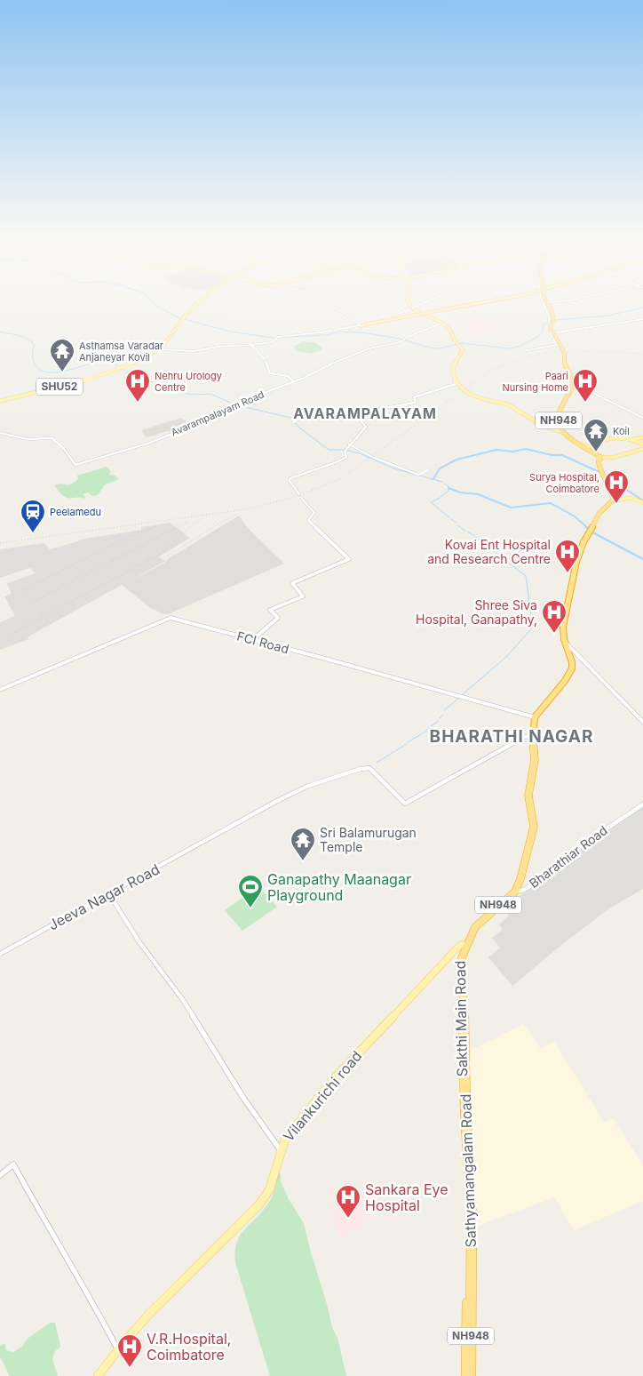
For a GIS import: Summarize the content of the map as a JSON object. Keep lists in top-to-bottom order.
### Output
{
  "streets": {
    "highway": ["NH948", "Sakthi Main Road", "Sathyamangalam Road"],
    "main road": ["SHU52", "Vilankurichi road"],
    "street": [
      "Avarampalayam Road",
      "FCI Road",
      "Bharathiar Road",
      "Jeeva Nagar Road"
    ]
  },
  "crossings": [
    ["NH948", "FCI Road"],
    ["NH948", "Bharathiar Road"],
    ["NH948", "Jeeva Nagar Road"],
    ["NH948", "Sakthi Main Road"],
    ["Bharathiar Road", "Sakthi Main Road"],
    ["Sakthi Main Road", "Vilankurichi road"],
    ["Sakthi Main Road", "Sathyamangalam Road"],
    ["Vilankurichi road", "Sathyamangalam Road"]
  ],
  "districts": ["AVARAMPALAYAM", "BHARATHI NAGAR"],
  "places": {
    "temple": ["Asthamsa Varadar Anjaneyar Kovil", "Koil", "Sri Balamurugan Temple"],
    "hospital": [
      "Nehru Urology Centre",
      "Paari Nursing Home",
      "Surya Hospital, Coimbatore",
      "Kovai Ent Hospital and Research Centre",
      "Shree Siva Hospital, Ganapathy,",
      "Sankara Eye Hospital",
      "V.R.Hospital, Coimbatore"
    ],
    "station": ["Peelamedu"],
    "sports": ["Ganapathy Maanagar Playground"]
  }
}
